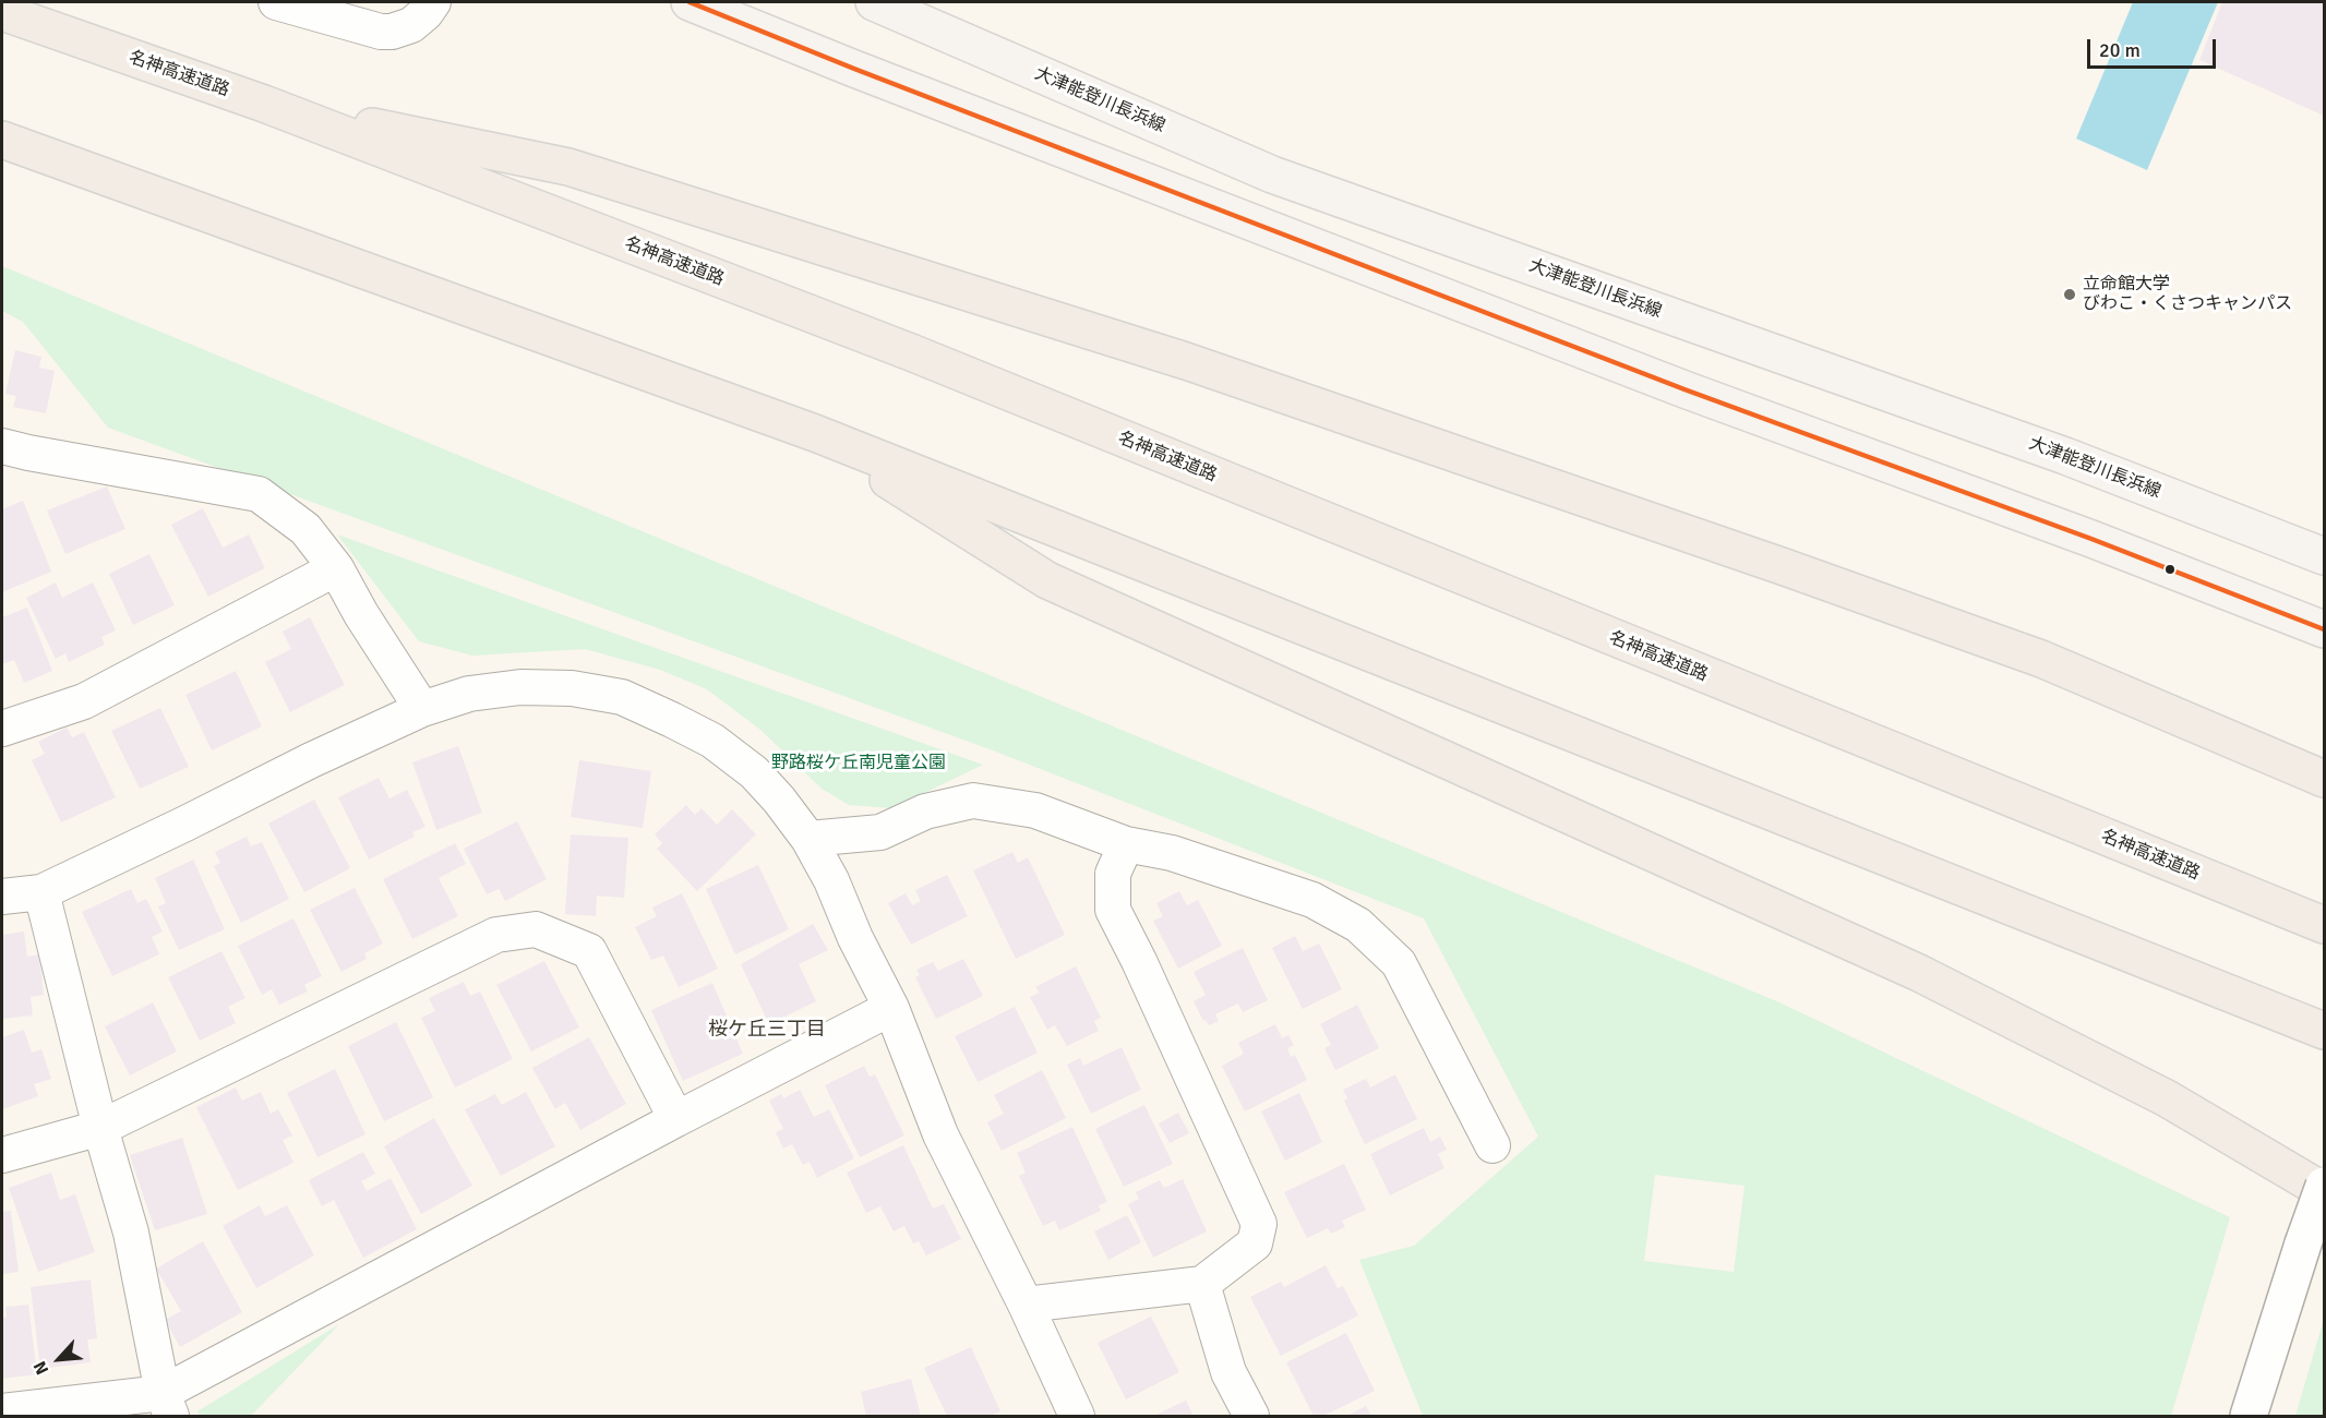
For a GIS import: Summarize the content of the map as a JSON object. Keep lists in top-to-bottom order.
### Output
{
  "streets": {
    "highway": ["名神高速道路"],
    "main road": ["大津能登川長浜線"]
  },
  "districts": ["桜ケ丘三丁目"],
  "parks": ["野路桜ケ丘南児童公園"],
  "places": ["立命館大学 びわこ・くさつキャンパス"],
  "scale_bar": "20 m",
  "north": "bottom left"
}
